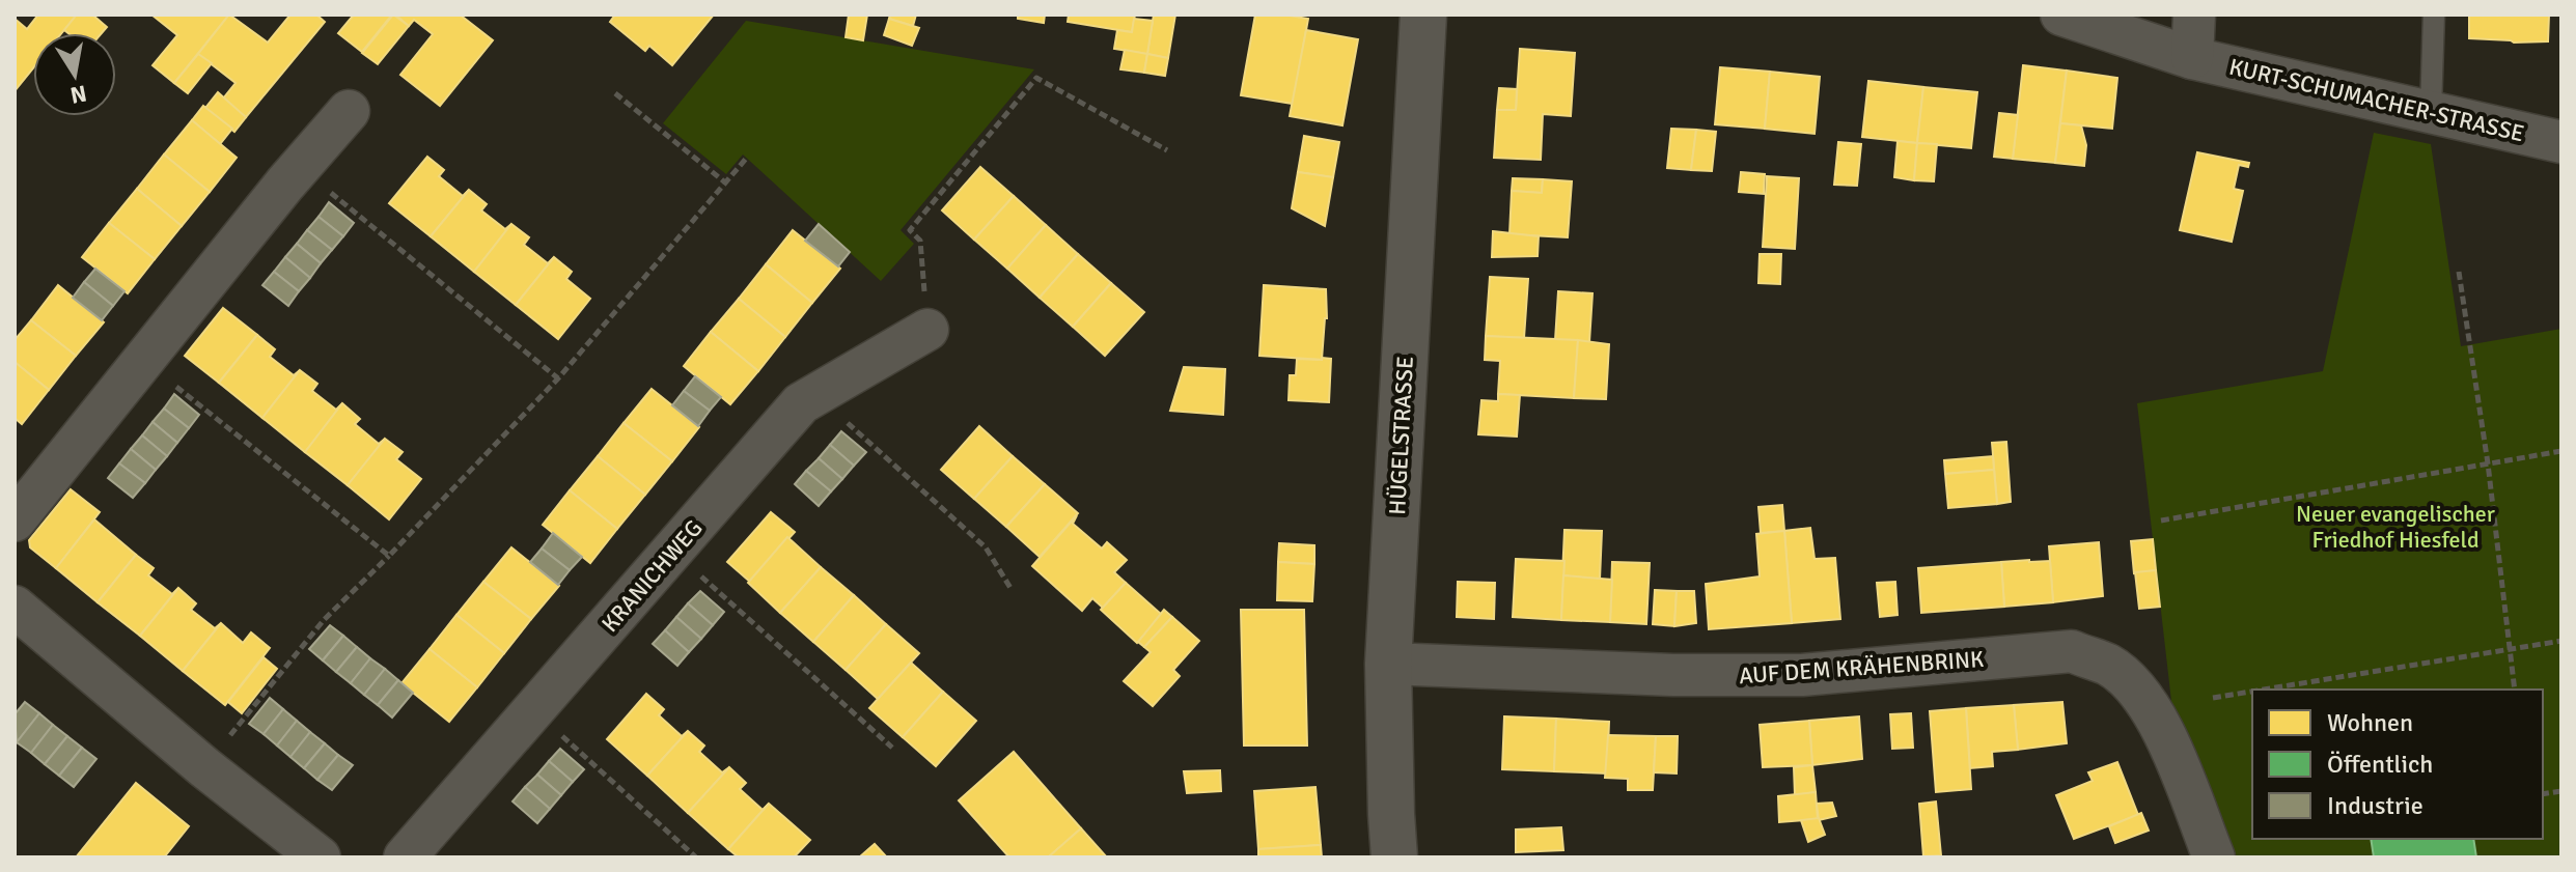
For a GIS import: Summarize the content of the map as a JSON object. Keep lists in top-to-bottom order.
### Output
{
  "streets": {
    "street": [
      "KURT-SCHUMACHER-STRASSE",
      "HÜGELSTRASSE",
      "KRANICHWEG",
      "AUF DEM KRÄHENBRINK"
    ]
  },
  "crossings": [
    ["HÜGELSTRASSE", "AUF DEM KRÄHENBRINK"]
  ],
  "parks": ["Neuer evangelischer Friedhof Hiesfeld"],
  "legend": ["Wohnen", "Öffentlich", "Industrie"],
  "north": "bottom"
}
